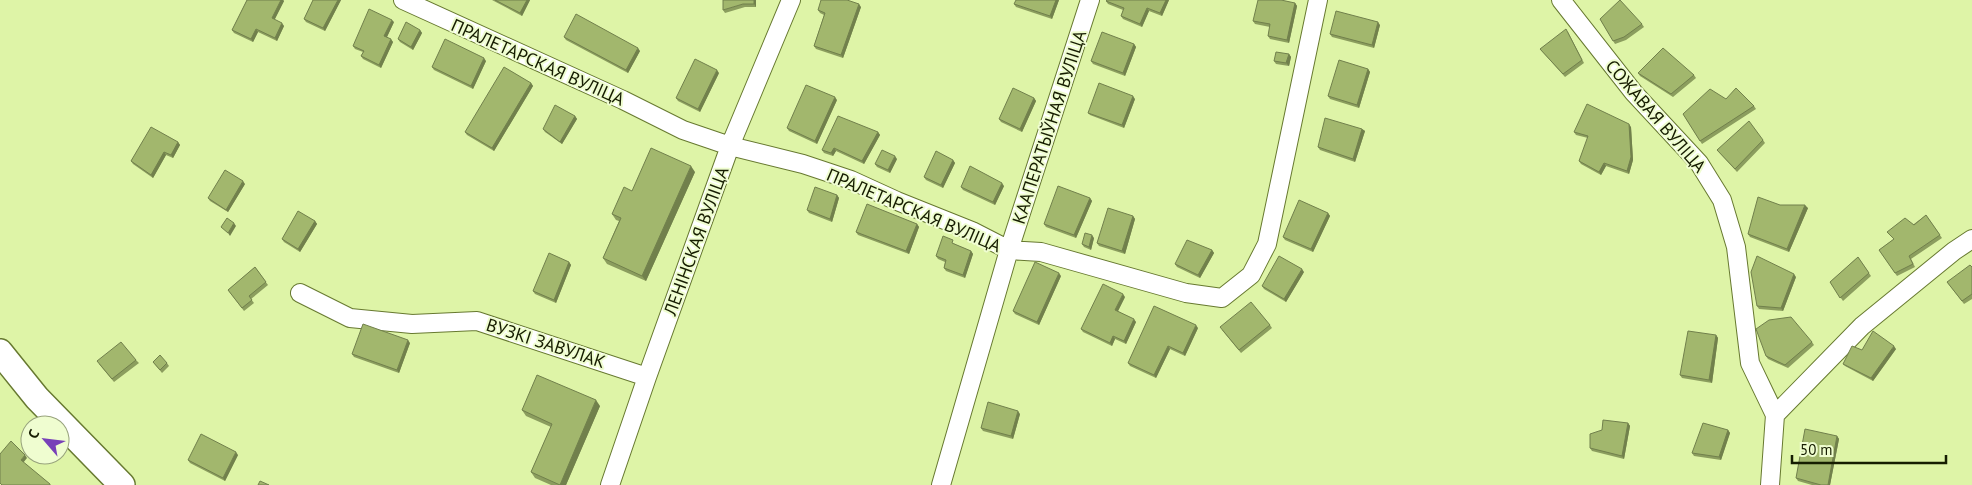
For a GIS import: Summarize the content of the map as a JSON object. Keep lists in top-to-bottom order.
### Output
{
  "streets": {
    "street": [
      "ПРАЛЕТАРСКАЯ ВУЛІЦА",
      "СОЖАВАЯ ВУЛІЦА",
      "КААПЕРАТЫЎНАЯ ВУЛІЦА",
      "ЛЕНІНСКАЯ ВУЛІЦА",
      "ВУЗКІ ЗАВУЛАК"
    ]
  },
  "crossings": [
    ["ПРАЛЕТАРСКАЯ ВУЛІЦА", "КААПЕРАТЫЎНАЯ ВУЛІЦА"],
    ["ПРАЛЕТАРСКАЯ ВУЛІЦА", "ЛЕНІНСКАЯ ВУЛІЦА"],
    ["ЛЕНІНСКАЯ ВУЛІЦА", "ВУЗКІ ЗАВУЛАК"]
  ],
  "scale_bar": "50 m",
  "north": "top left"
}
